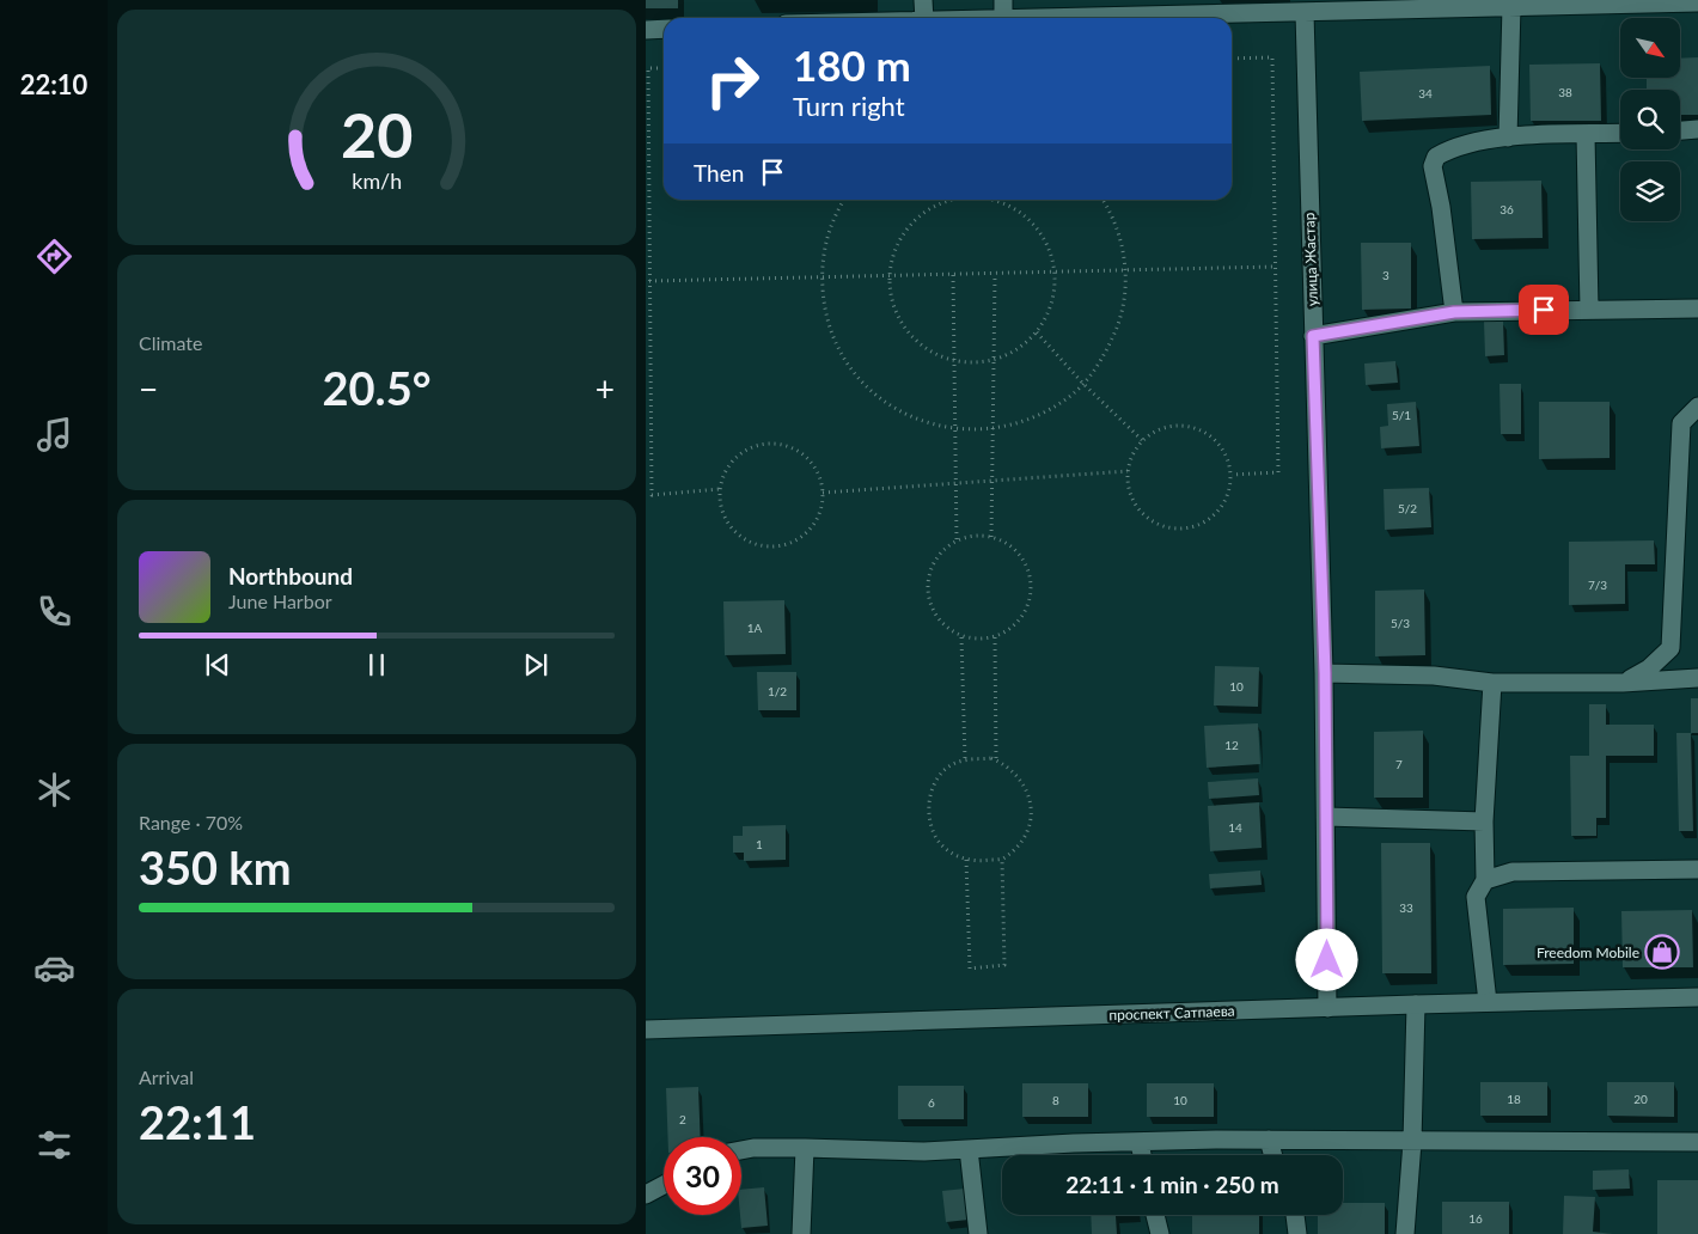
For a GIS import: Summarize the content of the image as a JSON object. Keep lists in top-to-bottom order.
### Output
{
  "streets": {
    "street": ["улица Жастар", "проспект Сатпаева"]
  },
  "crossings": [
    ["улица Жастар", "проспект Сатпаева"]
  ],
  "places": {
    "shop": ["Freedom Mobile"]
  },
  "house_numbers": [
    "38",
    "34",
    "36",
    "3",
    "5/1",
    "5/2",
    "7/3",
    "5/3",
    "1А",
    "10",
    "1/2",
    "12",
    "7",
    "14",
    "1",
    "33",
    "18",
    "20",
    "8",
    "10",
    "6",
    "2",
    "16"
  ],
  "north": "bottom right",
  "page": {
    "tabs": "22:10",
    "turn": ["180 m", "Turn right"],
    "then": "Then",
    "tile": [
      "Climate",
      ["Range · 70%", "350 km"],
      ["Arrival", "22:11"]
    ],
    "heat": ["−", "20.5°", "+"],
    "song": ["Northbound", "June Harbor"],
    "limit": "30",
    "trip": "22:11 · 1 min · 250 m",
    "gauge": ["20", "km/h"]
  }
}
